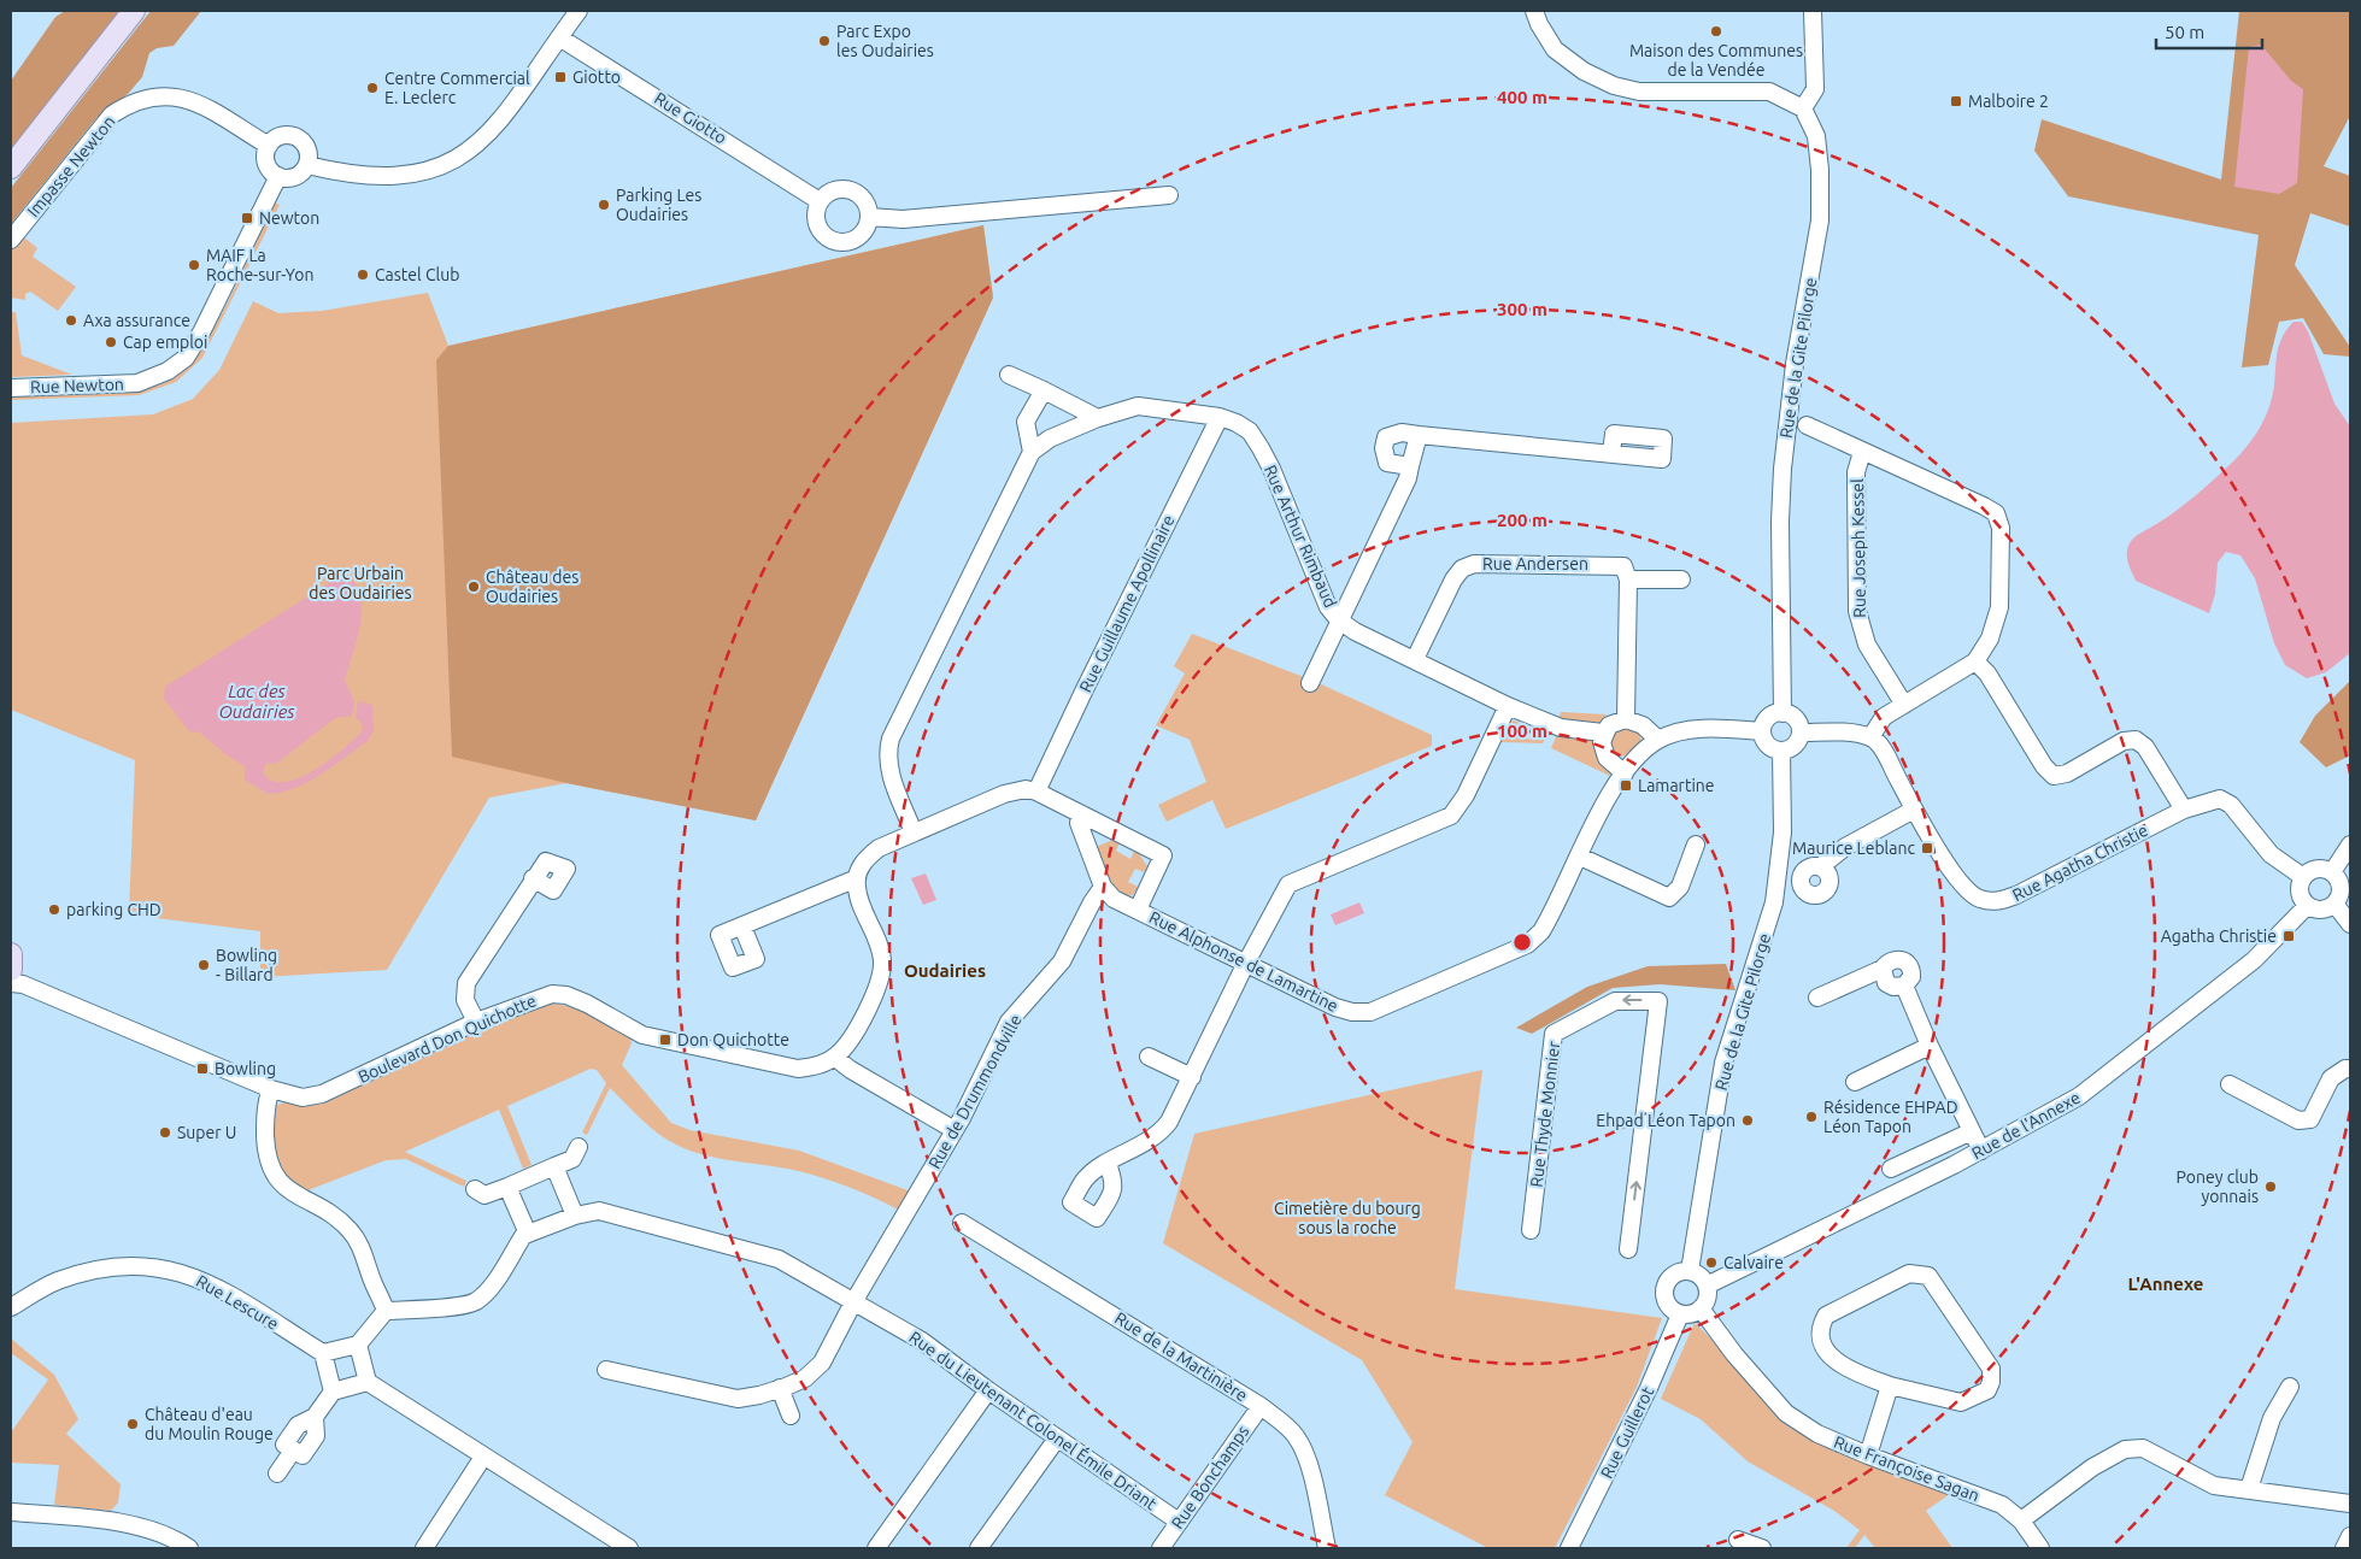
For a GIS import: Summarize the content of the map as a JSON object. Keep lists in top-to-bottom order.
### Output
{
  "streets": {
    "street": [
      "Rue Giotto",
      "Impasse Newton",
      "Rue de la Gite Pilorge",
      "Rue Newton",
      "Rue Arthur Rimbaud",
      "Rue Joseph Kessel",
      "Rue Andersen",
      "Rue Guillaume Apollinaire",
      "Rue Agatha Christie",
      "Rue Alphonse de Lamartine",
      "Boulevard Don Quichotte",
      "Rue de Drummondville",
      "Rue Thyde Monnier",
      "Rue de l'Annexe",
      "Rue Lescure",
      "Rue de la Martinière",
      "Rue du Lieutenant Colonel Émile Driant",
      "Rue Guillerot",
      "Rue Françoise Sagan",
      "Rue Bonchamps"
    ]
  },
  "crossings": [
    ["Impasse Newton", "Rue Newton"],
    ["Rue de la Gite Pilorge", "Rue Alphonse de Lamartine"],
    ["Rue de la Gite Pilorge", "Rue de l'Annexe"],
    ["Rue de la Gite Pilorge", "Rue Guillerot"],
    ["Rue de la Gite Pilorge", "Rue Françoise Sagan"],
    ["Rue Arthur Rimbaud", "Rue Andersen"],
    ["Rue Arthur Rimbaud", "Rue Guillaume Apollinaire"],
    ["Rue Joseph Kessel", "Rue Agatha Christie"],
    ["Rue Agatha Christie", "Rue de l'Annexe"],
    ["Rue Alphonse de Lamartine", "Rue de Drummondville"],
    ["Rue de Drummondville", "Rue du Lieutenant Colonel Émile Driant"],
    ["Rue de l'Annexe", "Rue Guillerot"],
    ["Rue de l'Annexe", "Rue Françoise Sagan"],
    ["Rue de la Martinière", "Rue Bonchamps"],
    ["Rue du Lieutenant Colonel Émile Driant", "Rue Bonchamps"],
    ["Rue Guillerot", "Rue Françoise Sagan"]
  ],
  "districts": ["Oudairies", "L'Annexe"],
  "water": ["Lac des Oudairies"],
  "parks": ["Parc Urbain des Oudairies", "Cimetière du bourg sous la roche"],
  "places": {
    "other": [
      "Maison des Communes de la Vendée",
      "Parc Expo les Oudairies",
      "Centre Commercial E. Leclerc",
      "Parking Les Oudairies",
      "MAIF La Roche-sur-Yon",
      "Castel Club",
      "Axa assurance",
      "Cap emploi",
      "Château des Oudairies",
      "parking CHD",
      "Bowling - Billard",
      "Résidence EHPAD Léon Tapon",
      "Ehpad Léon Tapon",
      "Super U",
      "Poney club yonnais",
      "Calvaire",
      "Château d'eau du Moulin Rouge"
    ],
    "transit": [
      "Giotto",
      "Malboire 2",
      "Newton",
      "Lamartine",
      "Maurice Leblanc",
      "Agatha Christie",
      "Don Quichotte",
      "Bowling"
    ]
  },
  "scale_bar": "50 m",
  "rings": [
    "400 m",
    "300 m",
    "200 m",
    "100 m"
  ]
}
